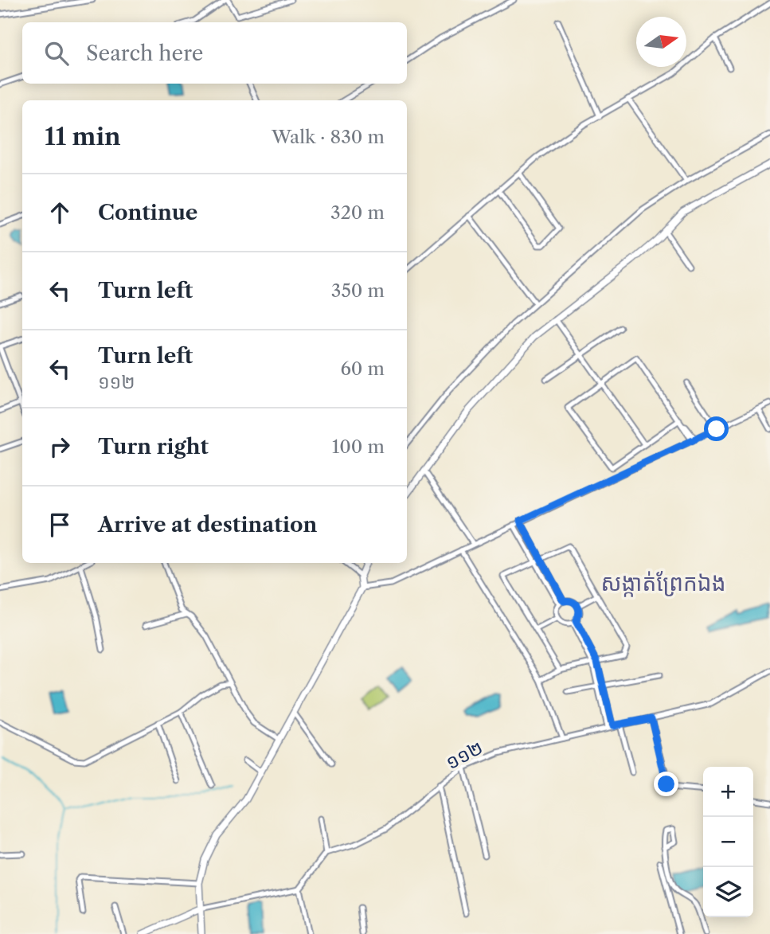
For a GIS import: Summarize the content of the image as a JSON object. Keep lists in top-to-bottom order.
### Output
{
  "streets": {
    "street": ["១១២"]
  },
  "districts": ["សង្កាត់ព្រែកឯង"],
  "north": "right",
  "page": {
    "search": "Search here",
    "heading": ["11 min", "Walk · 830 m"],
    "list": [
      ["Continue", "320 m"],
      ["Turn left", "350 m"],
      ["Turn left", "១១២", "60 m"],
      ["Turn right", "100 m"],
      "Arrive at destination"
    ],
    "map_buttons": ["+", "−"]
  }
}
